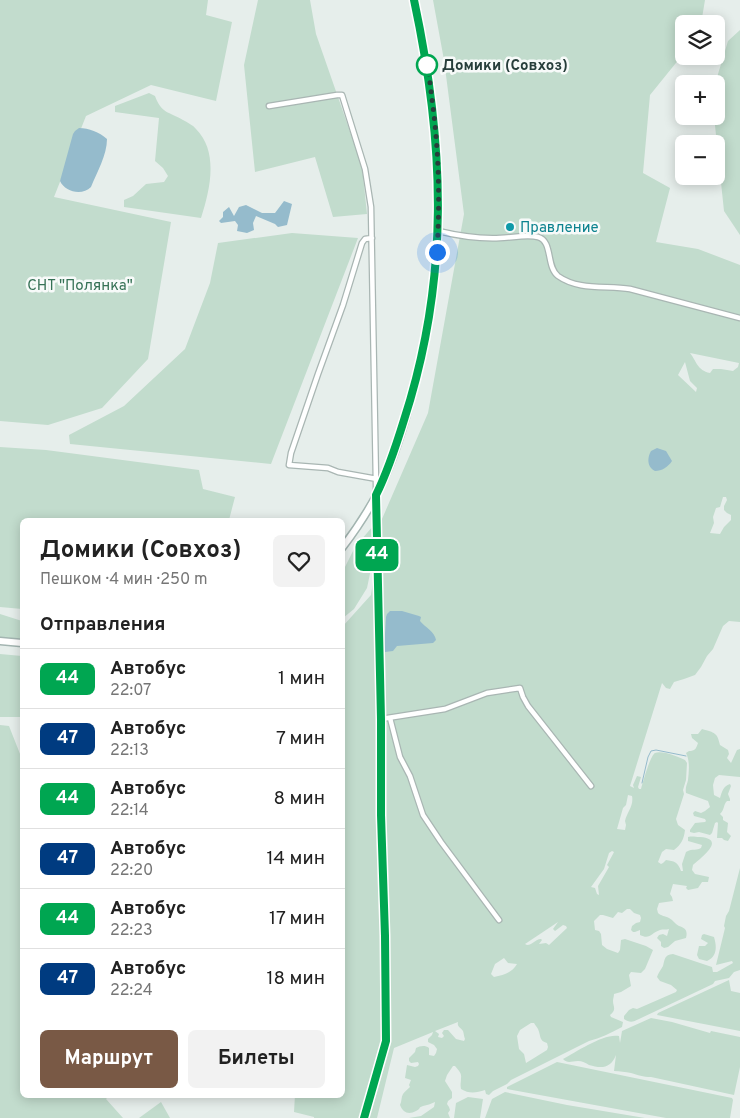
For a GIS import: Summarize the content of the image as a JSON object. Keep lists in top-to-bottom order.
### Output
{
  "parks": ["СНТ \"Полянка\""],
  "places": ["Домики (Совхоз)", "Правление"],
  "lines": ["bus line 44"],
  "page": {
    "on_map": "44",
    "map_buttons": ["+", "−"],
    "heading": [
      ["Домики (Совхоз)", "Пешком · 4 мин · 250 m"],
      "Отправления"
    ],
    "list": [
      {
        "mark": "44",
        "name": "Автобус",
        "note": "22:07",
        "value": "1 мин"
      },
      {
        "mark": "47",
        "name": "Автобус",
        "note": "22:13",
        "value": "7 мин"
      },
      {
        "mark": "44",
        "name": "Автобус",
        "note": "22:14",
        "value": "8 мин"
      },
      {
        "mark": "47",
        "name": "Автобус",
        "note": "22:20",
        "value": "14 мин"
      },
      {
        "mark": "44",
        "name": "Автобус",
        "note": "22:23",
        "value": "17 мин"
      },
      {
        "mark": "47",
        "name": "Автобус",
        "note": "22:24",
        "value": "18 мин"
      }
    ],
    "buttons": ["Маршрут", "Билеты"]
  }
}
